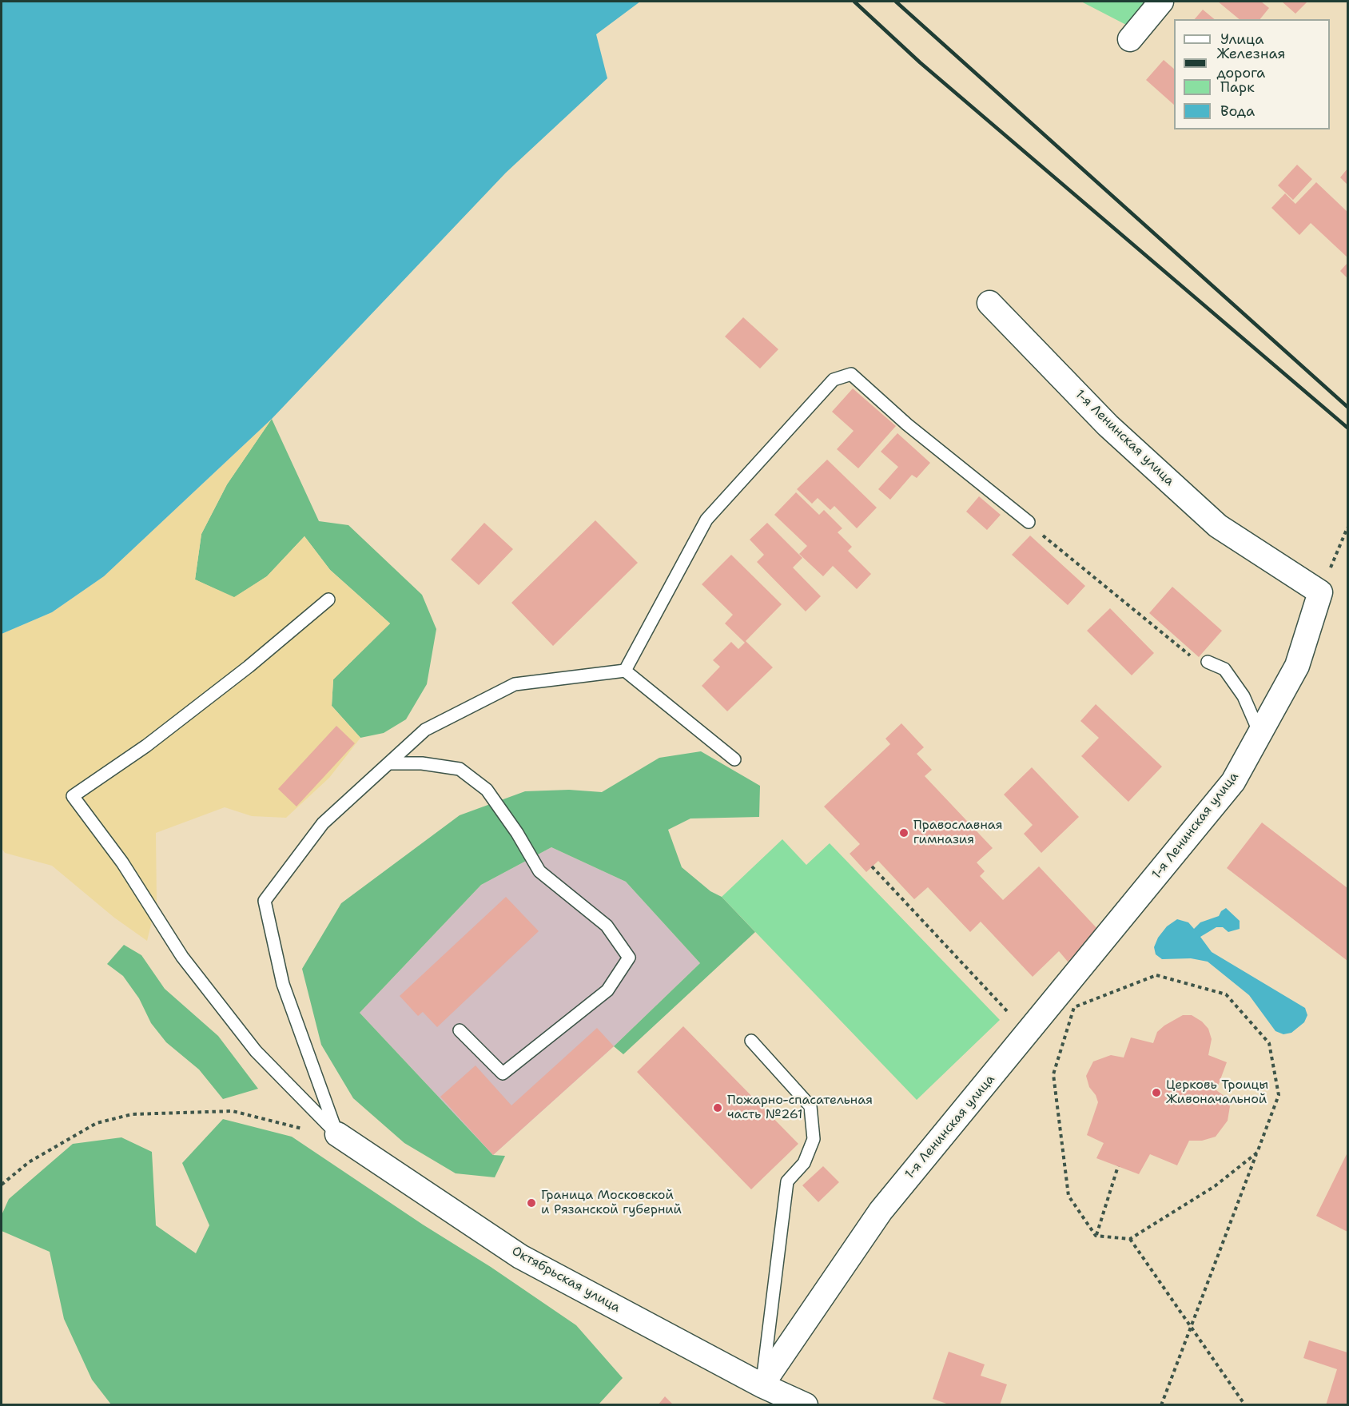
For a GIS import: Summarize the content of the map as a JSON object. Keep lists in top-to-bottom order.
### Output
{
  "streets": {
    "street": ["1-я Ленинская улица", "Октябрьская улица"]
  },
  "crossings": [
    ["1-я Ленинская улица", "Октябрьская улица"]
  ],
  "places": [
    "Православная гимназия",
    "Церковь Троицы Живоначальной",
    "Пожарно-спасательная часть №261",
    "Граница Московской и Рязанской губерний"
  ],
  "legend": [
    "Улица",
    "Железная дорога",
    "Парк",
    "Вода"
  ]
}
